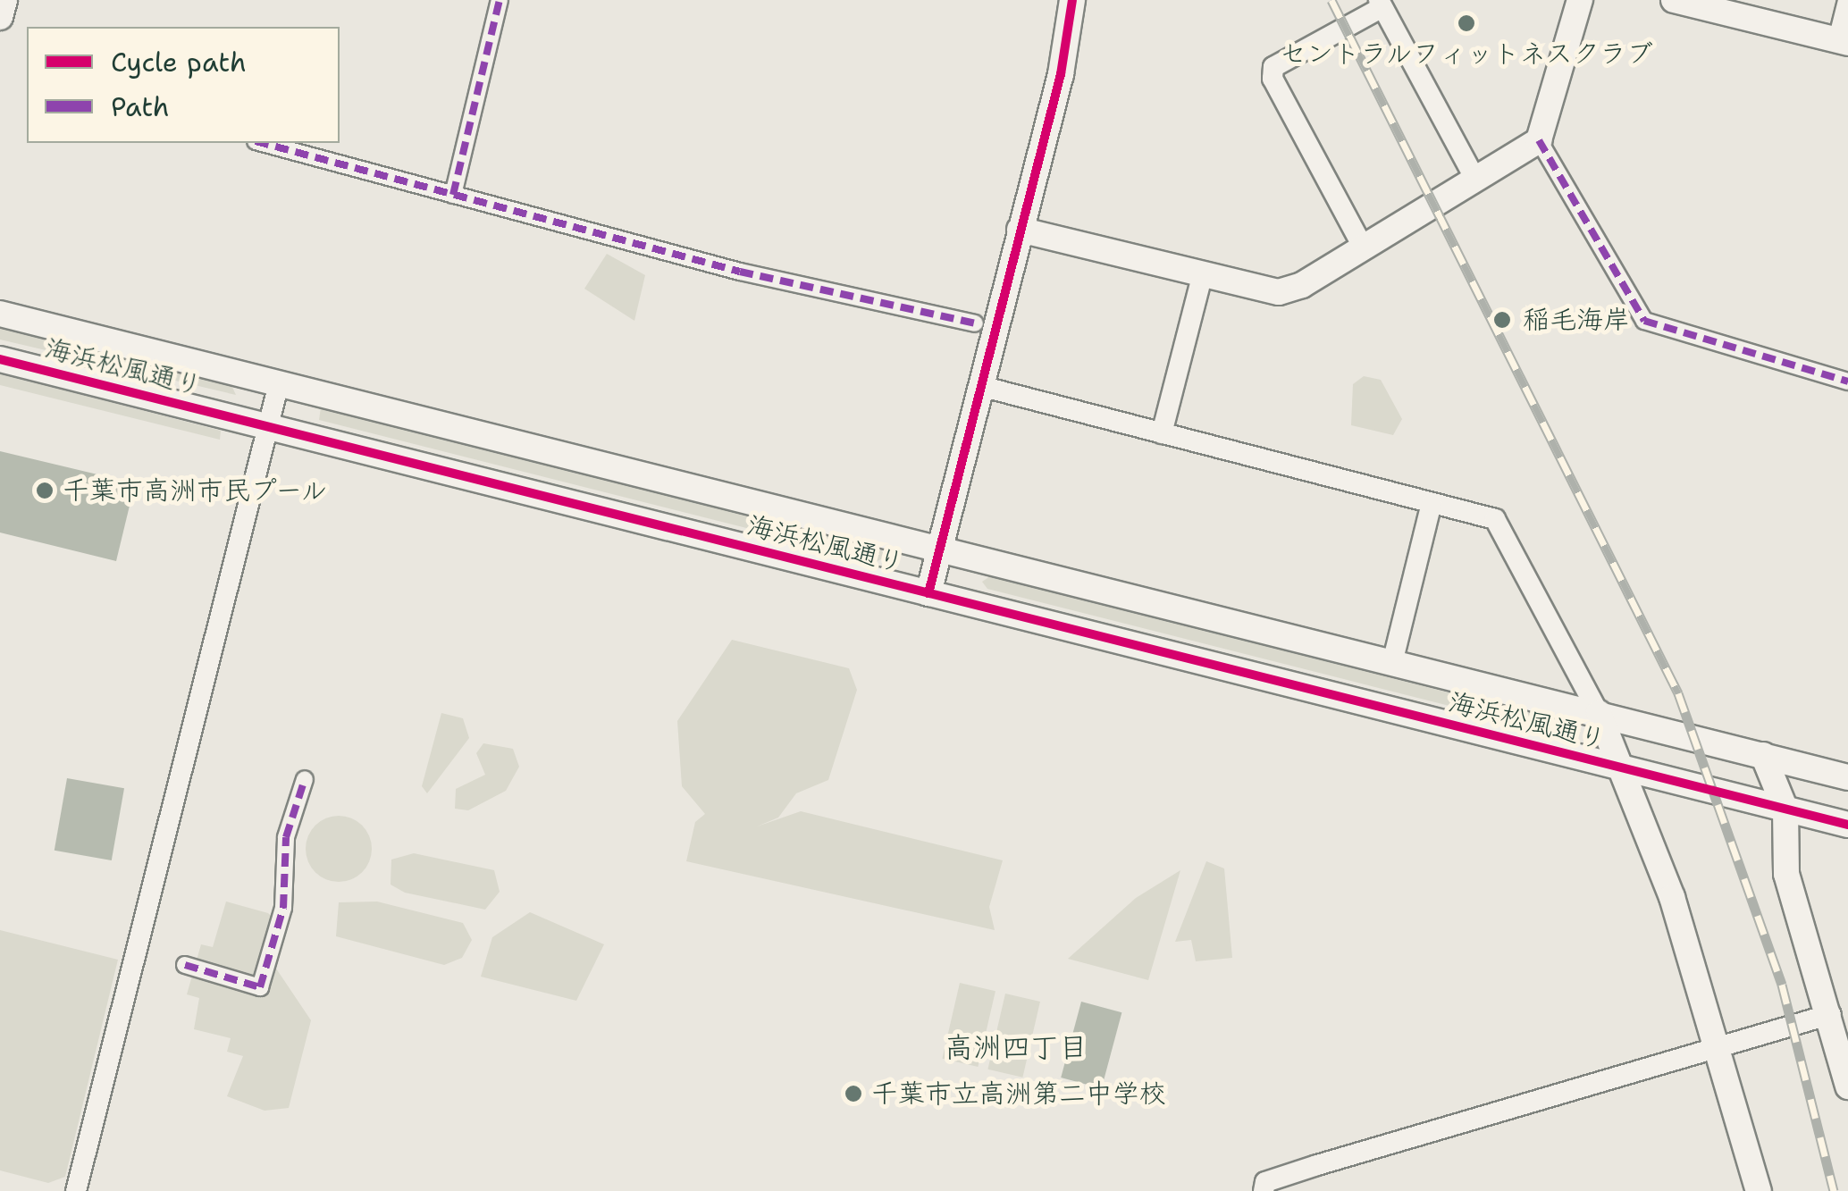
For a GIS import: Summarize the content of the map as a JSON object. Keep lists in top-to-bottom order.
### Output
{
  "streets": {
    "street": ["海浜松風通り"]
  },
  "districts": ["高洲四丁目"],
  "places": [
    "セントラルフィットネスクラブ",
    "稲毛海岸",
    "千葉市高洲市民プール",
    "千葉市立高洲第二中学校"
  ],
  "legend": ["Cycle path", "Path"]
}
